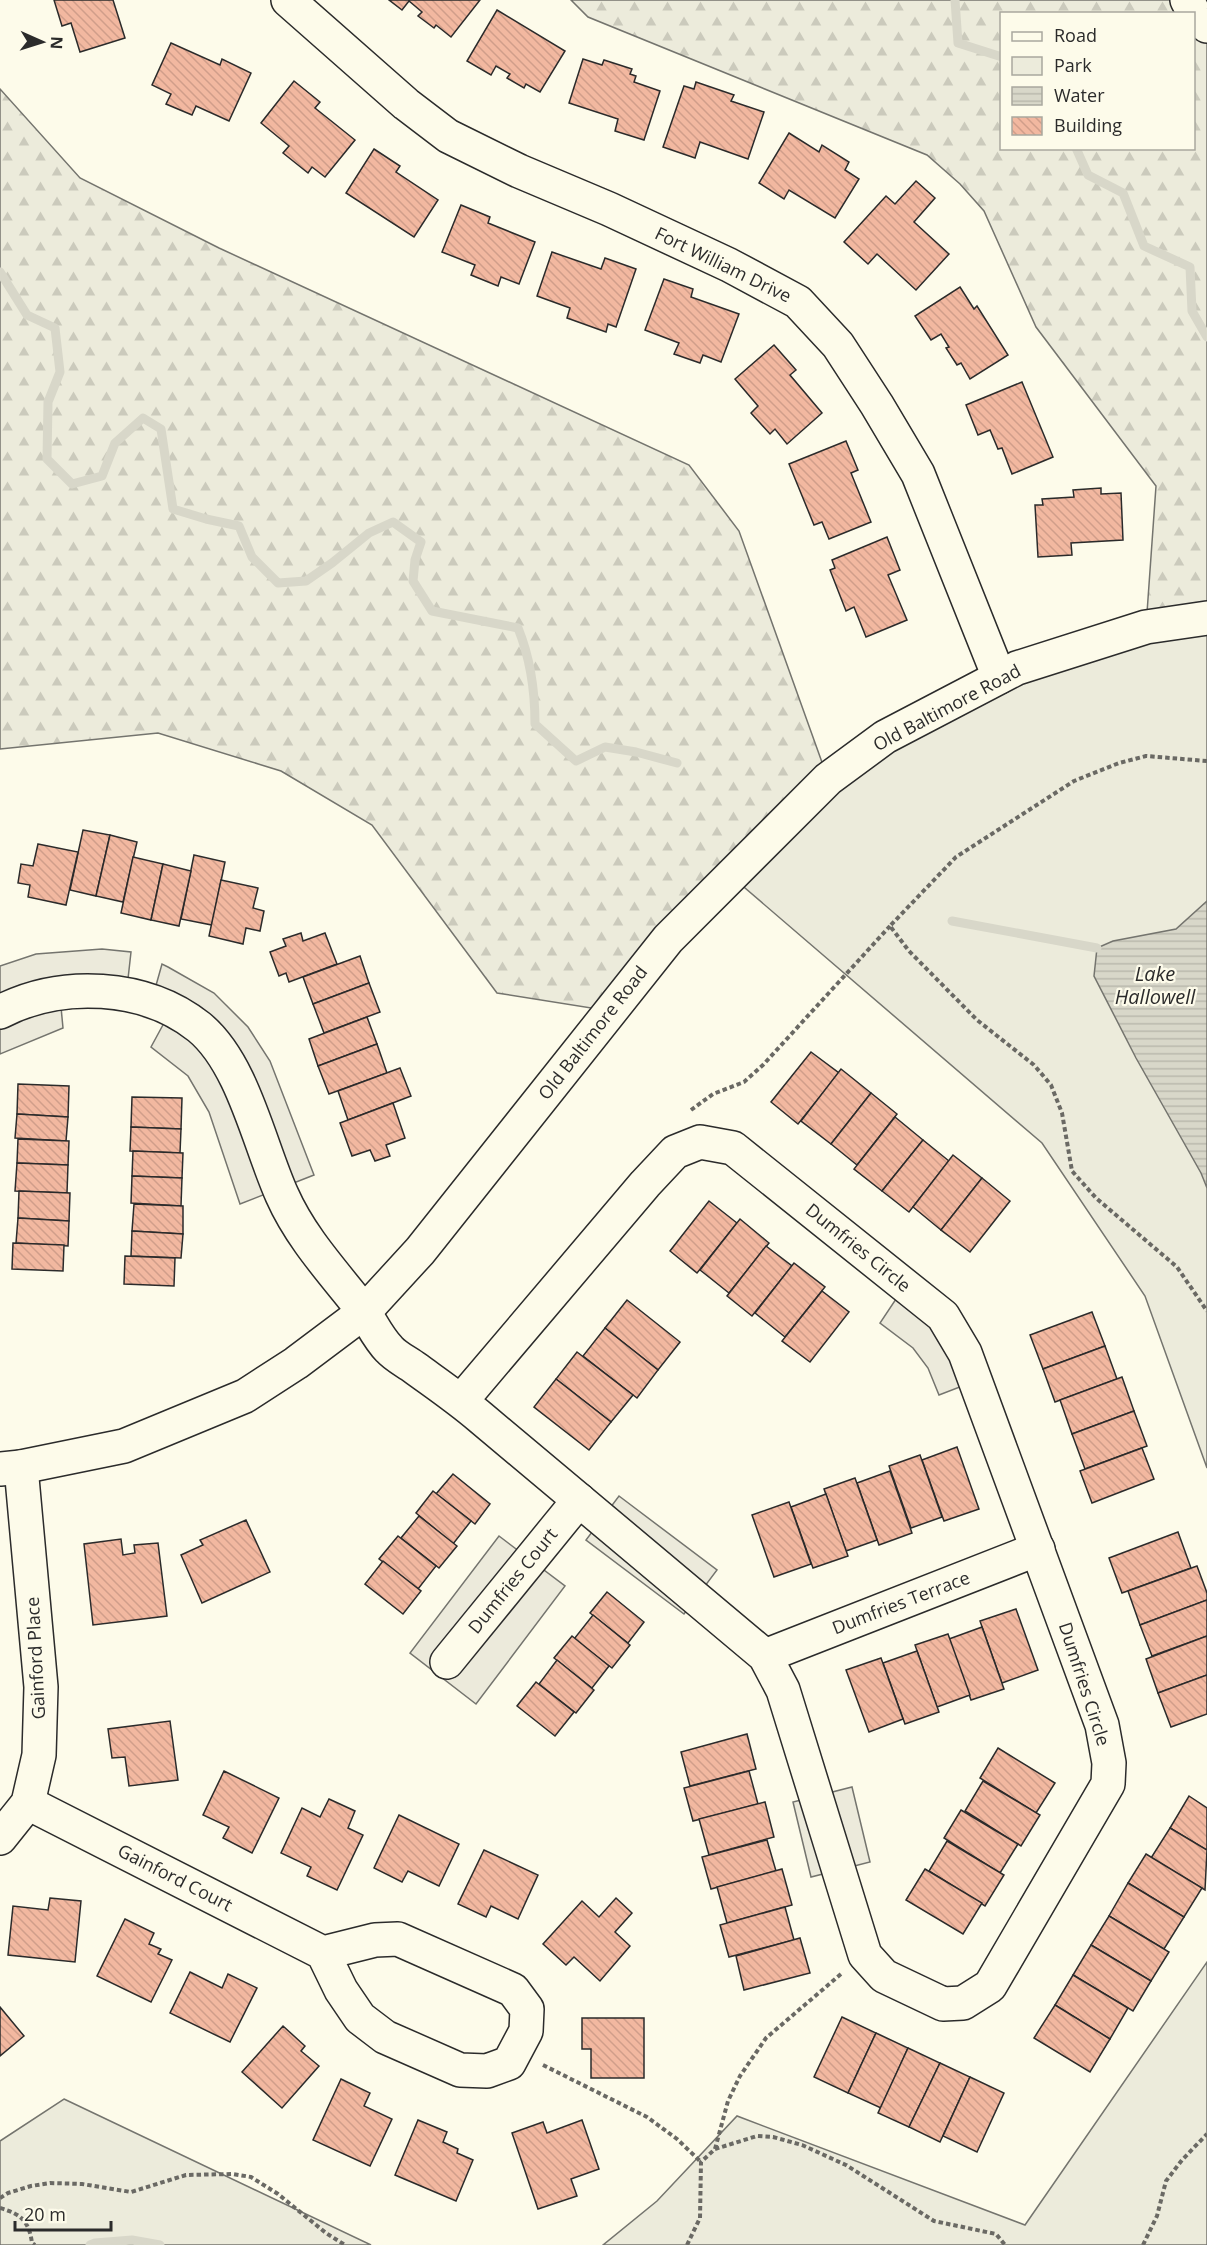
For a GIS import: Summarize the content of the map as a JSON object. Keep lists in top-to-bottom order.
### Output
{
  "streets": {
    "street": [
      "Fort William Drive",
      "Old Baltimore Road",
      "Dumfries Circle",
      "Dumfries Court",
      "Dumfries Terrace",
      "Gainford Place",
      "Gainford Court"
    ]
  },
  "crossings": [
    ["Fort William Drive", "Old Baltimore Road"],
    ["Old Baltimore Road", "Dumfries Circle"],
    ["Old Baltimore Road", "Gainford Place"],
    ["Dumfries Circle", "Dumfries Court"],
    ["Dumfries Circle", "Dumfries Terrace"],
    ["Gainford Place", "Gainford Court"]
  ],
  "water": ["Lake Hallowell"],
  "legend": [
    "Road",
    "Park",
    "Water",
    "Building"
  ],
  "scale_bar": "20 m",
  "north": "right"
}
